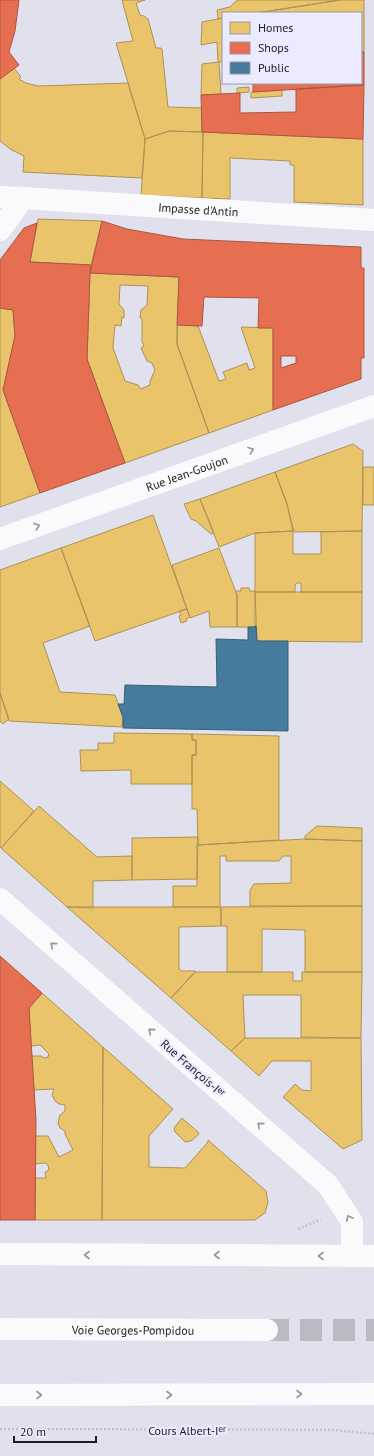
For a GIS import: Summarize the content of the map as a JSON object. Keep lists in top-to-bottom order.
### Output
{
  "streets": {
    "street": [
      "Impasse d'Antin",
      "Rue Jean-Goujon",
      "Rue François-Iᵉʳ",
      "Voie Georges-Pompidou"
    ],
    "path": ["Cours Albert-Iᵉʳ"]
  },
  "one_way": ["Rue Jean-Goujon", "Rue François-Iᵉʳ"],
  "legend": ["Homes", "Shops", "Public"],
  "scale_bar": "20 m"
}
